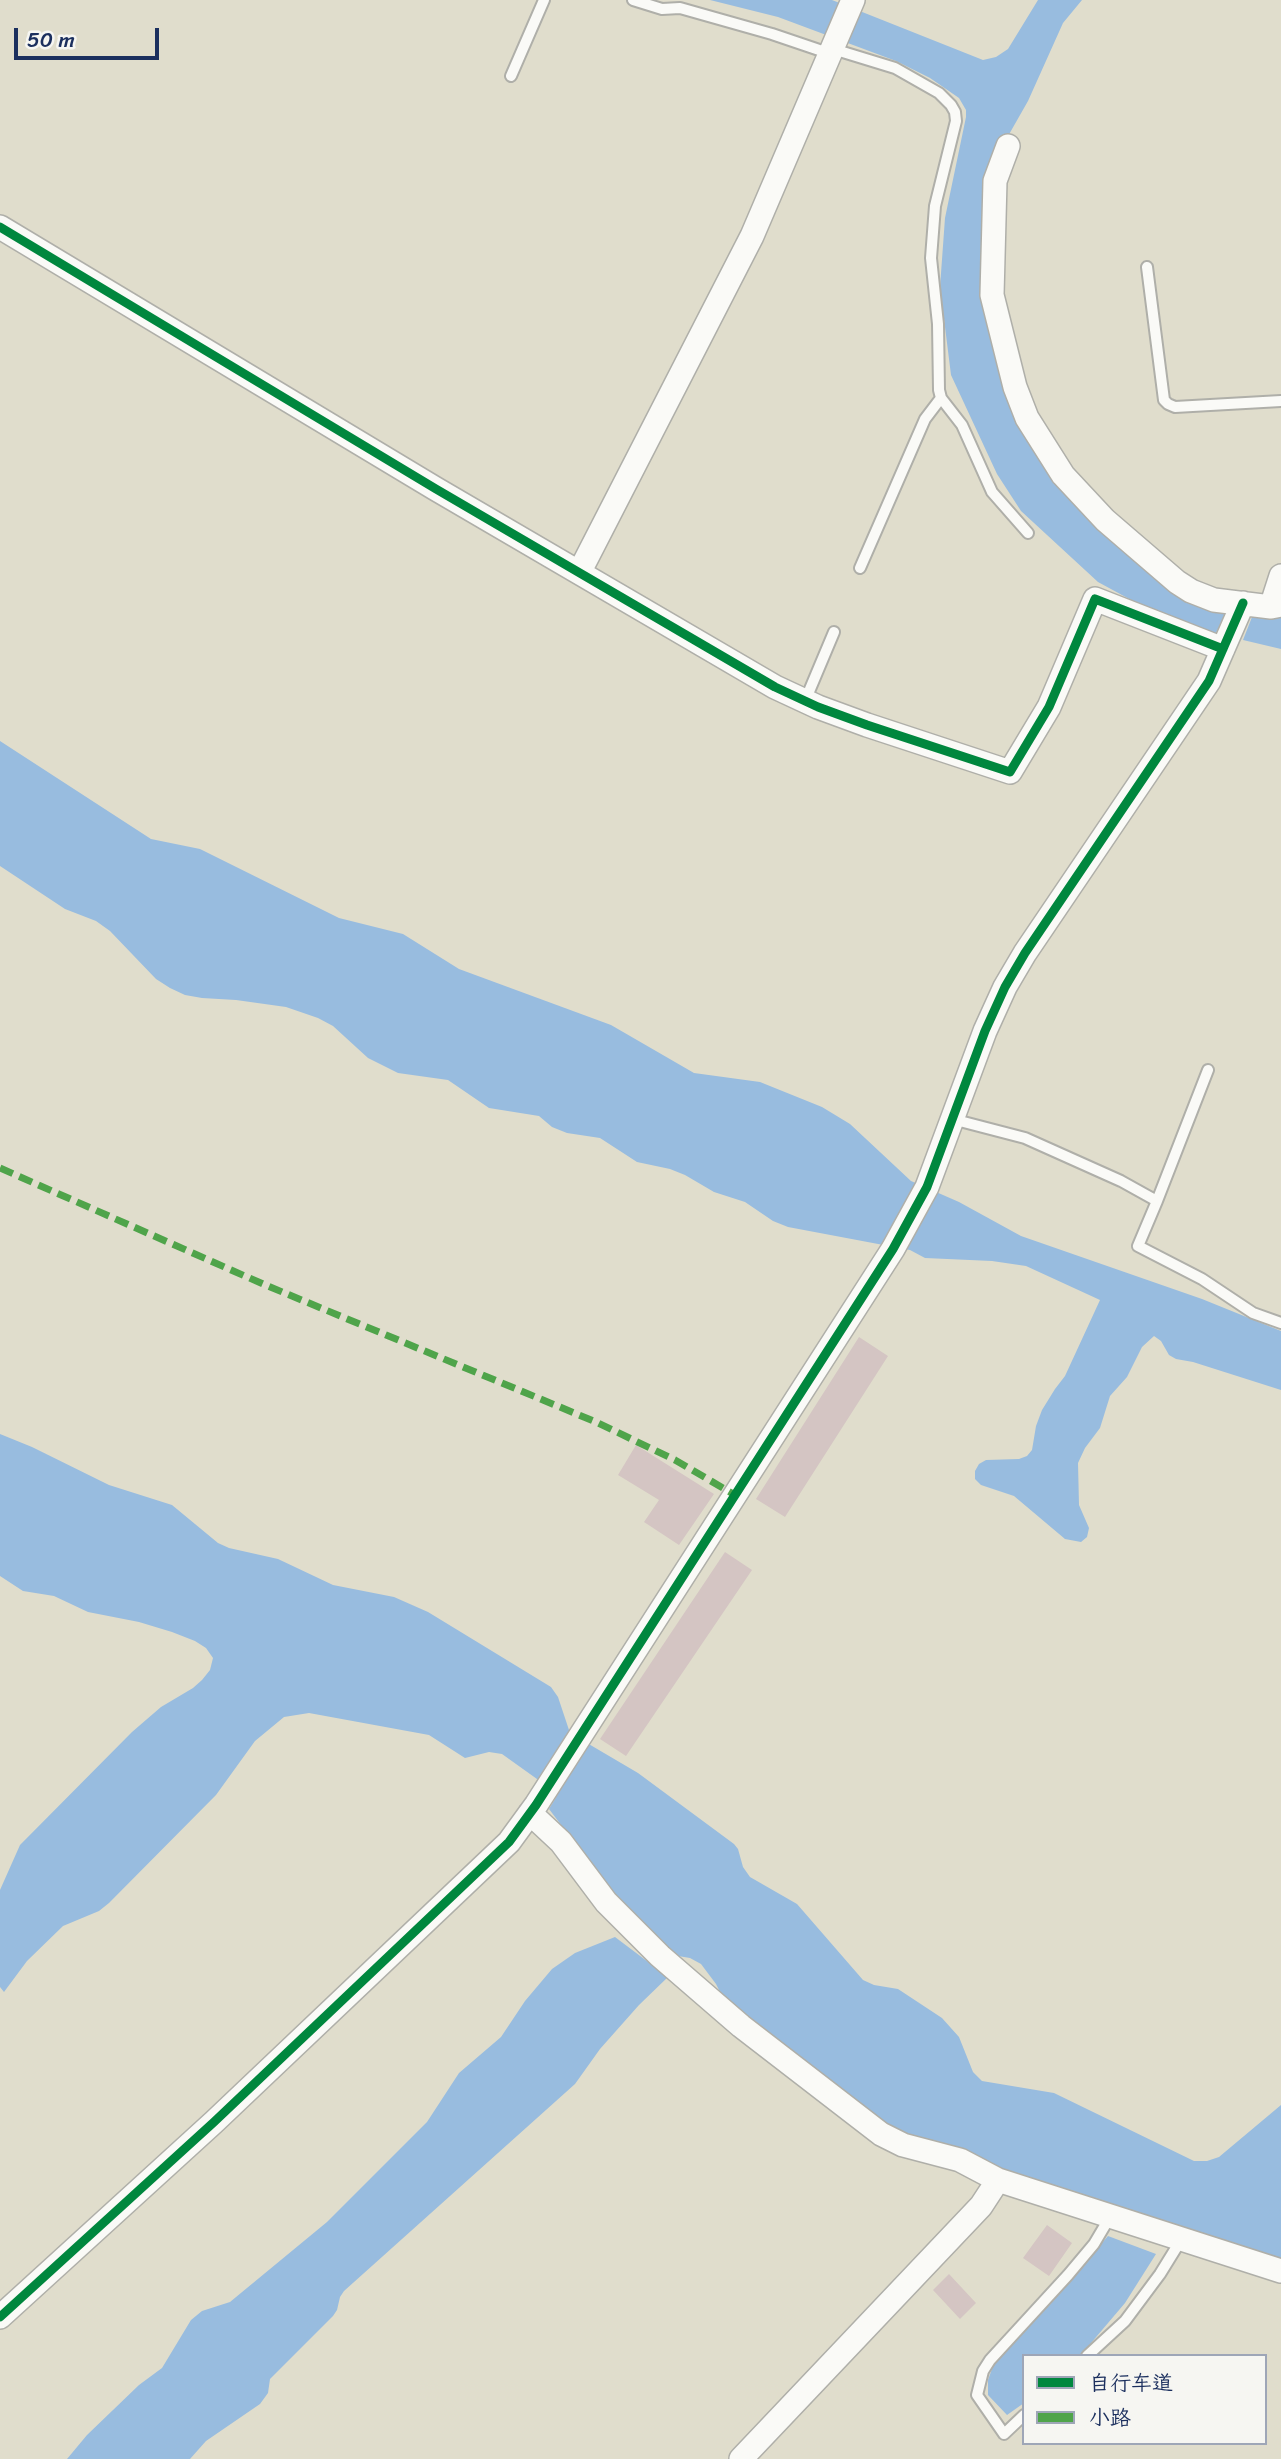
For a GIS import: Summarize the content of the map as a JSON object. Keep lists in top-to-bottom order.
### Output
{
  "legend": ["自行车道", "小路"],
  "scale_bar": "50 m"
}
